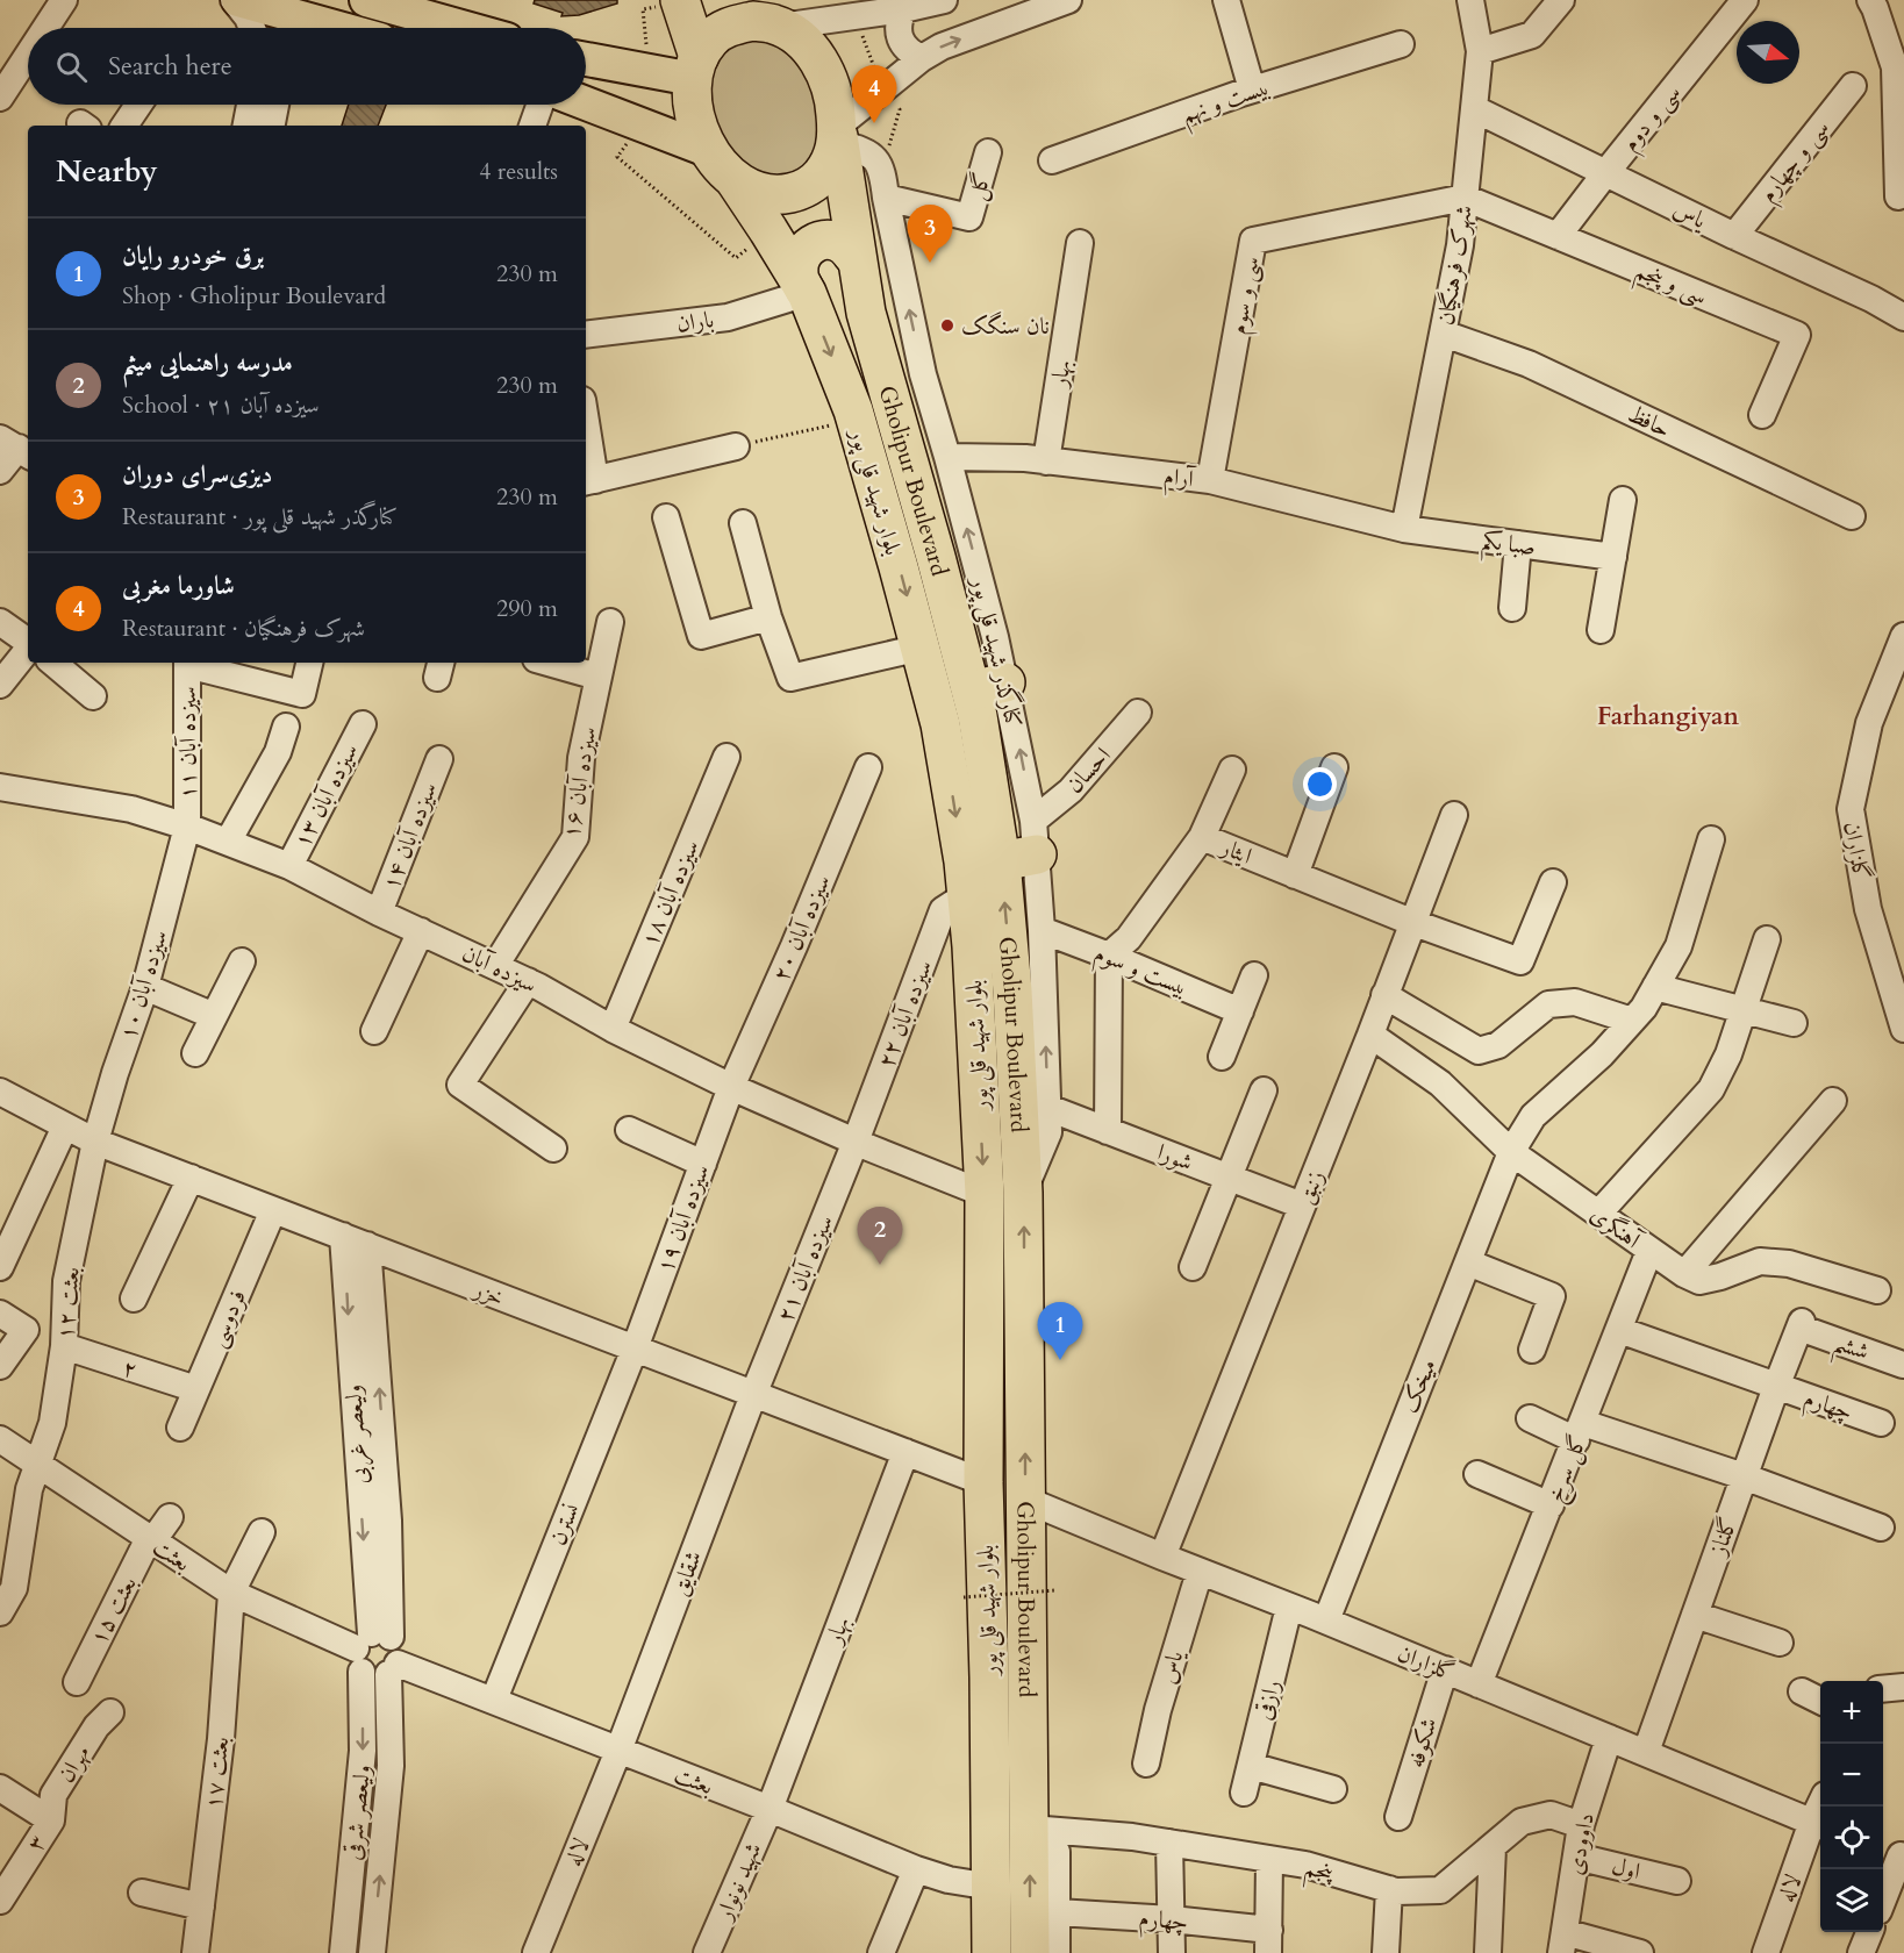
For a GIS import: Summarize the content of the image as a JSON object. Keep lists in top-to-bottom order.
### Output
{
  "streets": {
    "highway": ["Gholipur Boulevard", "بلوار شهید قلی پور"],
    "street": [
      "بیست و نهم",
      "سی و دوم",
      "سی و چهارم",
      "گل",
      "یاس",
      "شهرک فرهنگیان",
      "سی و پنجم",
      "سی و سوم",
      "باران",
      "بهار",
      "حافظ",
      "آرام",
      "صبا یکم",
      "کنارگذر شهید قلی پور",
      "سیزده آبان ۱۱",
      "احسان",
      "سیزده آبان ۱۶",
      "سیزده آبان ۱۳",
      "سیزده آبان ۱۴",
      "ایثار",
      "گلزاران",
      "سیزده آبان ۱۸",
      "سیزده آبان ۲۰",
      "سیزده آبان",
      "بیست و سوم",
      "سیزده آبان ‍۱۰",
      "سیزده آبان ۲۲",
      "شورا",
      "زنبق",
      "سیزده آبان ۱۹",
      "آهنگری",
      "سیزده آبان ۲۱",
      "خزر",
      "بعثت ۱۲",
      "فردوسی",
      "ششم",
      "۲",
      "میخک",
      "چهارم",
      "ولیعصر غربی",
      "گل سرخ",
      "نسترن",
      "گلناز",
      "بعثت",
      "شقایق",
      "بعثت ۱۵",
      "رازقی",
      "شکوفه",
      "مهران",
      "بعثت ۱۷",
      "ولیعصر شرقی",
      "۳",
      "داوودی",
      "لاله",
      "اول",
      "پنجم",
      "شهید نونوار"
    ]
  },
  "crossings": [
    ["سی و دوم", "یاس"],
    ["سی و دوم", "سی و پنجم"],
    ["سی و چهارم", "یاس"],
    ["گل", "کنارگذر شهید قلی پور"],
    ["یاس", "شهرک فرهنگیان"],
    ["یاس", "گلزاران"],
    ["شهرک فرهنگیان", "سی و پنجم"],
    ["شهرک فرهنگیان", "سی و سوم"],
    ["شهرک فرهنگیان", "حافظ"],
    ["شهرک فرهنگیان", "آرام"],
    ["شهرک فرهنگیان", "صبا یکم"],
    ["سی و پنجم", "سی و سوم"],
    ["سی و سوم", "آرام"],
    ["باران", "بلوار شهید قلی پور"],
    ["بهار", "آرام"],
    ["بهار", "خزر"],
    ["بهار", "بعثت"],
    ["بهار", "شهید نونوار"],
    ["آرام", "صبا یکم"],
    ["آرام", "کنارگذر شهید قلی پور"],
    ["Gholipur Boulevard", "بلوار شهید قلی پور"],
    ["Gholipur Boulevard", "کنارگذر شهید قلی پور"],
    ["Gholipur Boulevard", "احسان"],
    ["Gholipur Boulevard", "گلزاران"],
    ["Gholipur Boulevard", "چهارم"],
    ["Gholipur Boulevard", "پنجم"],
    ["بلوار شهید قلی پور", "کنارگذر شهید قلی پور"],
    ["بلوار شهید قلی پور", "سیزده آبان"],
    ["بلوار شهید قلی پور", "سیزده آبان ۲۲"],
    ["بلوار شهید قلی پور", "خزر"],
    ["بلوار شهید قلی پور", "بعثت"],
    ["کنارگذر شهید قلی پور", "احسان"],
    ["کنارگذر شهید قلی پور", "بیست و سوم"],
    ["کنارگذر شهید قلی پور", "شورا"],
    ["سیزده آبان ۱۱", "سیزده آبان"],
    ["سیزده آبان ۱۱", "سیزده آبان ‍۱۰"],
    ["سیزده آبان ۱۶", "سیزده آبان"],
    ["سیزده آبان ۱۳", "سیزده آبان"],
    ["سیزده آبان ۱۴", "سیزده آبان"],
    ["ایثار", "بیست و سوم"],
    ["ایثار", "زنبق"],
    ["گلزاران", "زنبق"],
    ["گلزاران", "میخک"],
    ["گلزاران", "گل سرخ"],
    ["گلزاران", "گلناز"],
    ["گلزاران", "رازقی"],
    ["گلزاران", "شکوفه"],
    ["گلزاران", "داوودی"],
    ["گلزاران", "لاله"],
    ["سیزده آبان ۱۸", "سیزده آبان"],
    ["سیزده آبان ۲۰", "سیزده آبان"],
    ["سیزده آبان ۲۰", "سیزده آبان ۱۹"],
    ["سیزده آبان", "سیزده آبان ‍۱۰"],
    ["سیزده آبان", "سیزده آبان ۲۲"],
    ["سیزده آبان", "سیزده آبان ۱۹"],
    ["سیزده آبان", "سیزده آبان ۲۱"],
    ["سیزده آبان ‍۱۰", "خزر"],
    ["سیزده آبان ‍۱۰", "بعثت ۱۲"],
    ["سیزده آبان ۲۲", "سیزده آبان ۲۱"],
    ["شورا", "زنبق"],
    ["زنبق", "آهنگری"],
    ["سیزده آبان ۱۹", "خزر"],
    ["سیزده آبان ۱۹", "نسترن"],
    ["آهنگری", "میخک"],
    ["آهنگری", "گل سرخ"],
    ["سیزده آبان ۲۱", "خزر"],
    ["سیزده آبان ۲۱", "شقایق"],
    ["خزر", "بعثت ۱۲"],
    ["خزر", "فردوسی"],
    ["خزر", "ولیعصر غربی"],
    ["خزر", "نسترن"],
    ["خزر", "شقایق"],
    ["بعثت ۱۲", "۲"],
    ["بعثت ۱۲", "بعثت"],
    ["فردوسی", "۲"],
    ["ششم", "گلناز"],
    ["چهارم", "گل سرخ"],
    ["چهارم", "گلناز"],
    ["ولیعصر غربی", "بعثت"],
    ["ولیعصر غربی", "ولیعصر شرقی"],
    ["نسترن", "بعثت"],
    ["بعثت", "شقایق"],
    ["بعثت", "بعثت ۱۵"],
    ["بعثت", "بعثت ۱۷"],
    ["بعثت", "ولیعصر شرقی"],
    ["بعثت", "لاله"],
    ["بعثت", "شهید نونوار"],
    ["شقایق", "لاله"],
    ["مهران", "۳"],
    ["داوودی", "اول"],
    ["داوودی", "پنجم"]
  ],
  "one_way": ["Gholipur Boulevard", "بلوار شهید قلی پور", "کنارگذر شهید قلی پور"],
  "districts": ["Farhangiyan"],
  "places": ["نان سنگک"],
  "north": "right",
  "page": {
    "search": "Search here",
    "pins": [
      "4",
      "3",
      "2",
      "1"
    ],
    "heading": ["Nearby", "4 results"],
    "list": [
      {
        "mark": "1",
        "name": "برق خودرو رایان",
        "note": "Shop · Gholipur Boulevard",
        "value": "230 m"
      },
      {
        "mark": "2",
        "name": "مدرسه راهنمایی میثم",
        "note": "School · سیزده آبان ۲۱",
        "value": "230 m"
      },
      {
        "mark": "3",
        "name": "دیزی‌سرای دوران",
        "note": "Restaurant · کنارگذر شهید قلی پور",
        "value": "230 m"
      },
      {
        "mark": "4",
        "name": "شاورما مغربی",
        "note": "Restaurant · شهرک فرهنگیان",
        "value": "290 m"
      }
    ],
    "map_buttons": ["+", "−"]
  }
}
